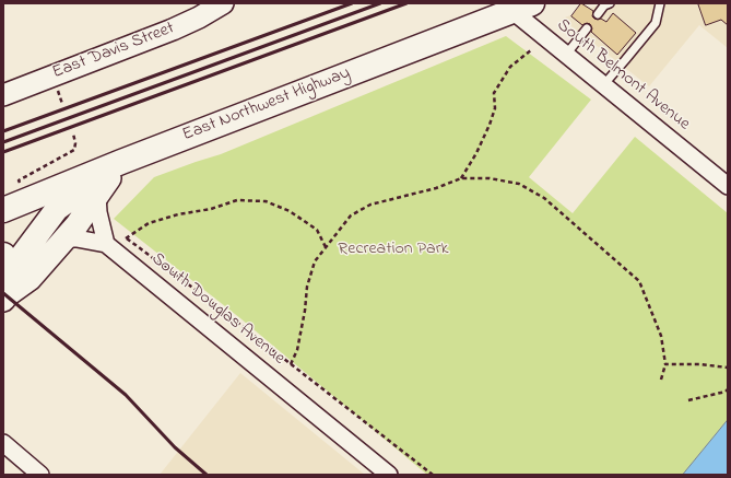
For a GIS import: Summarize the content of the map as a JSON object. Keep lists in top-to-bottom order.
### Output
{
  "streets": {
    "main road": ["East Northwest Highway"],
    "street": ["East Davis Street", "South Belmont Avenue", "South Douglas Avenue"]
  },
  "crossings": [
    ["South Belmont Avenue", "East Northwest Highway"]
  ],
  "parks": ["Recreation Park"]
}
